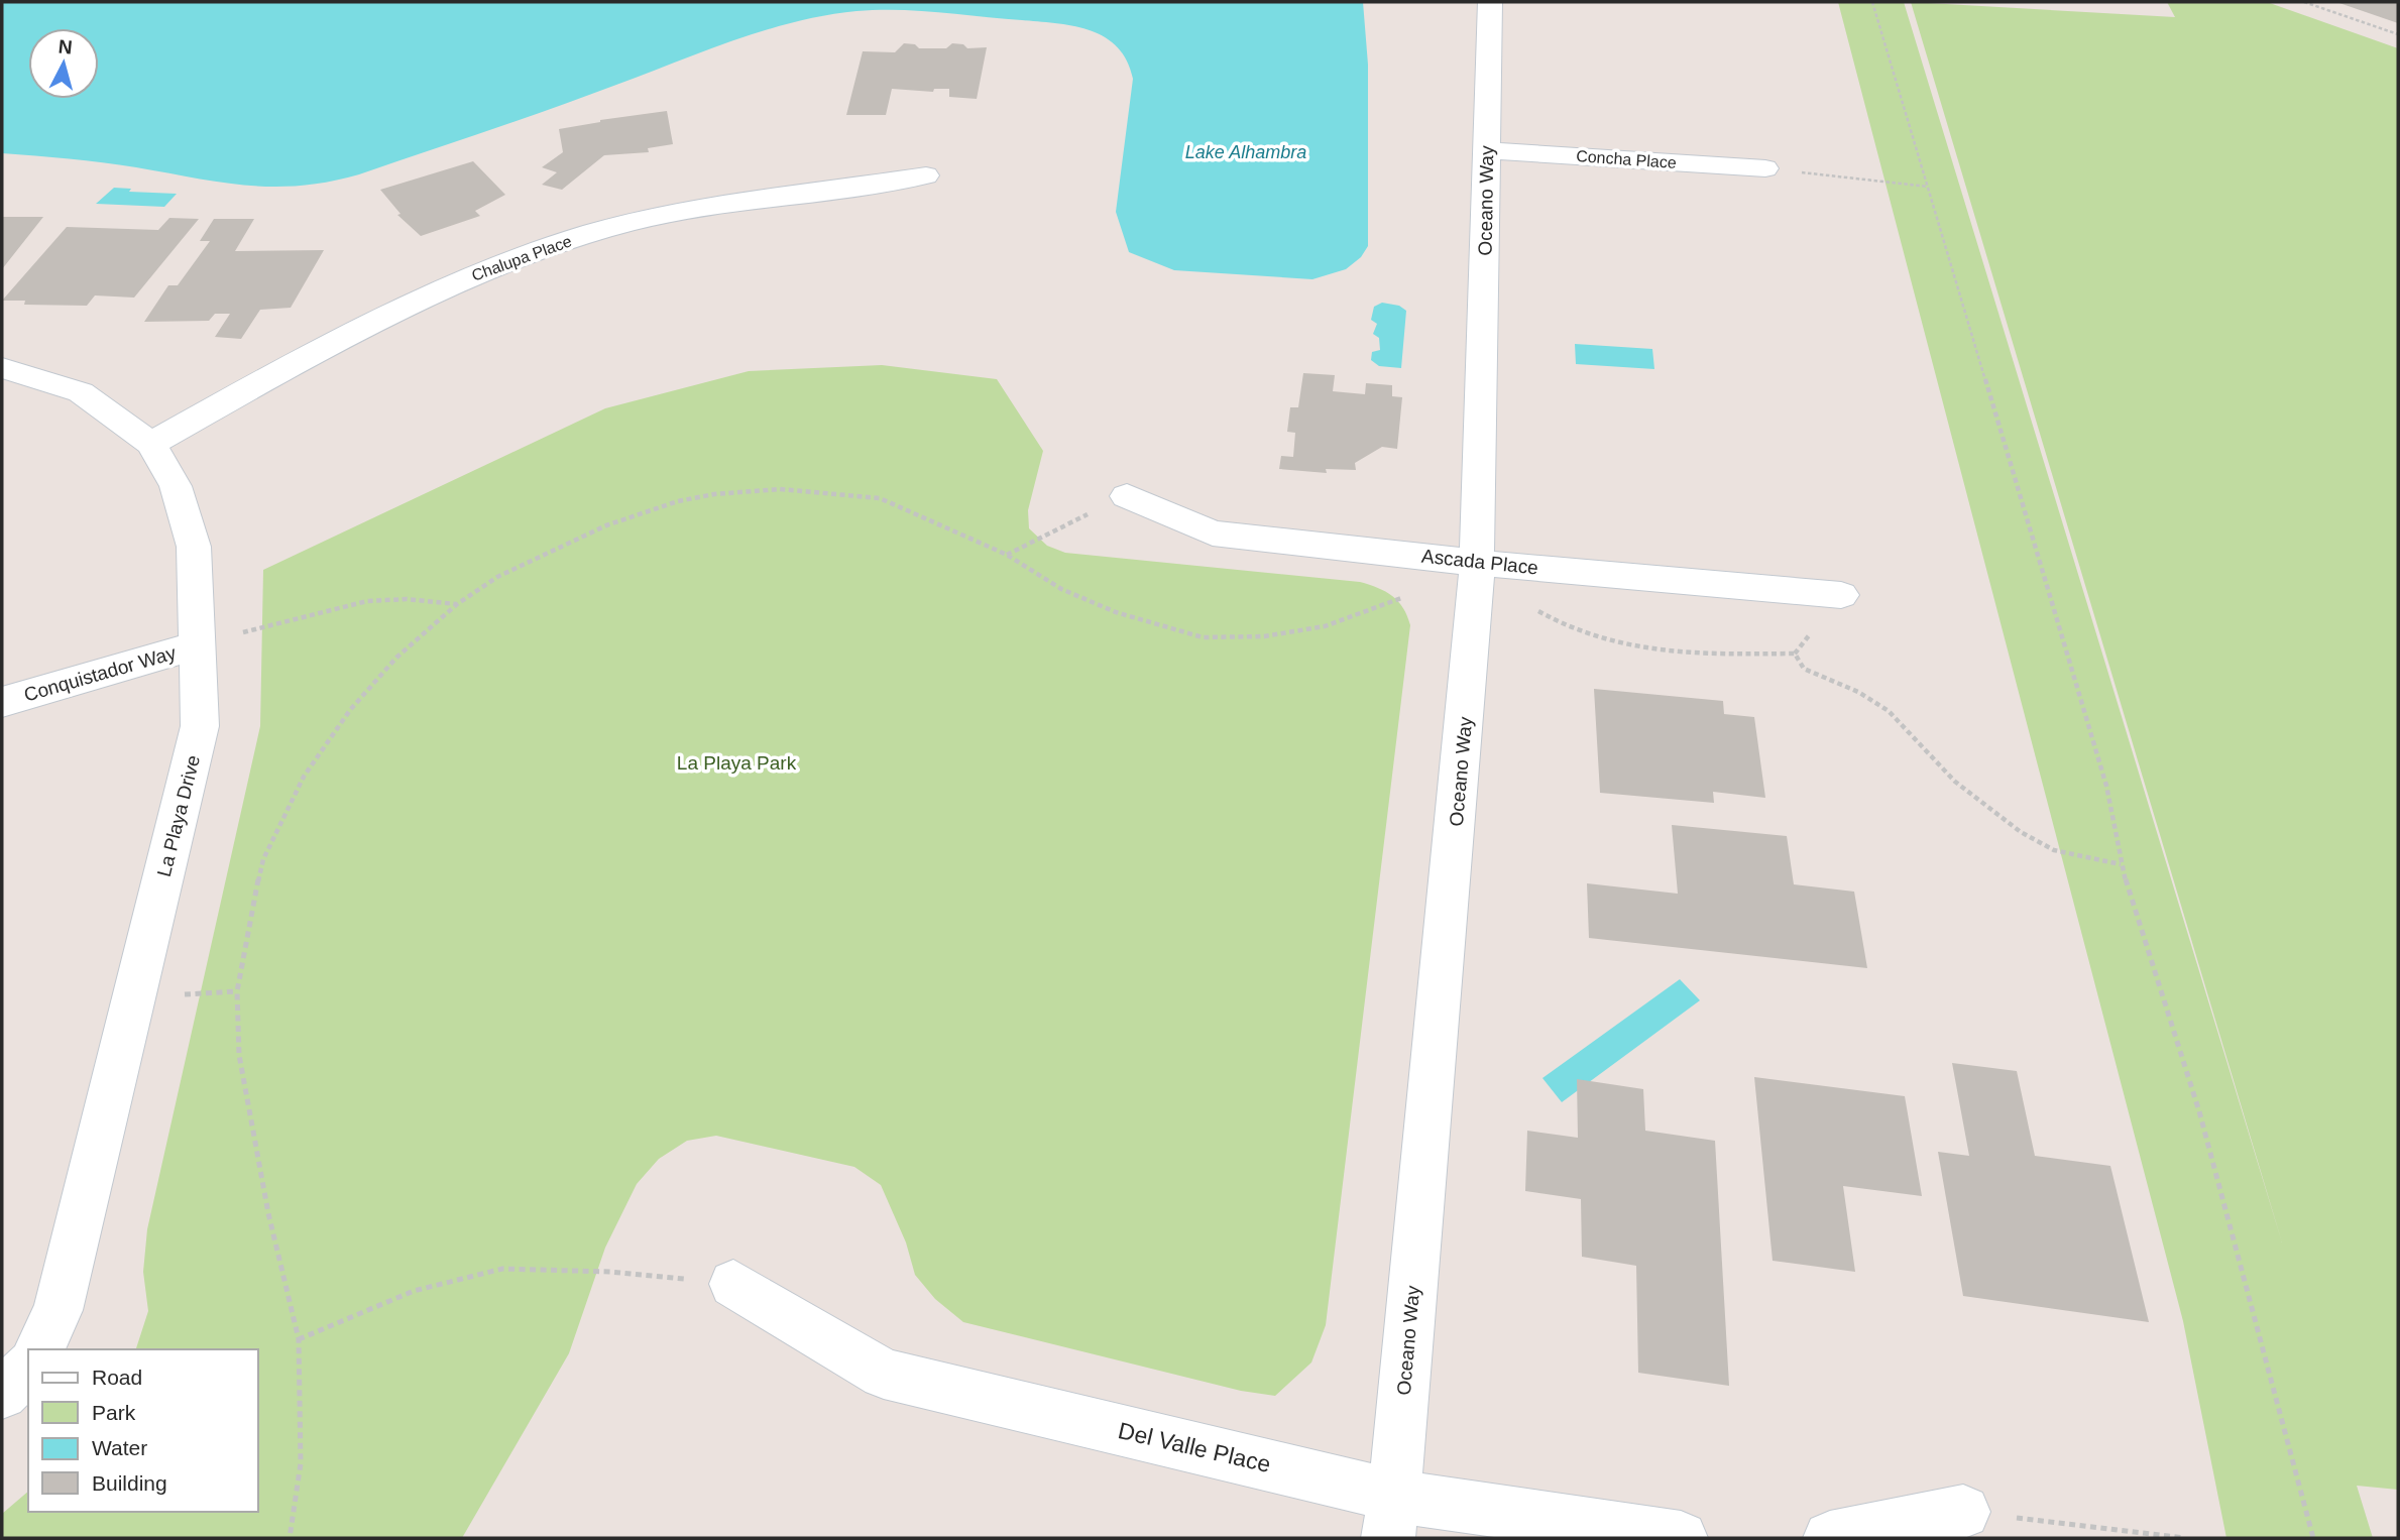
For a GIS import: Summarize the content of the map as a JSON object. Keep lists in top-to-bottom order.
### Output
{
  "streets": {
    "street": [
      "Concha Place",
      "Oceano Way",
      "Chalupa Place",
      "Ascada Place",
      "Conquistador Way",
      "La Playa Drive",
      "Del Valle Place"
    ]
  },
  "crossings": [
    ["Concha Place", "Oceano Way"],
    ["Oceano Way", "Ascada Place"],
    ["Oceano Way", "Del Valle Place"],
    ["Chalupa Place", "La Playa Drive"],
    ["Conquistador Way", "La Playa Drive"]
  ],
  "water": ["Lake Alhambra"],
  "parks": ["La Playa Park"],
  "legend": [
    "Road",
    "Park",
    "Water",
    "Building"
  ],
  "north": "top"
}
